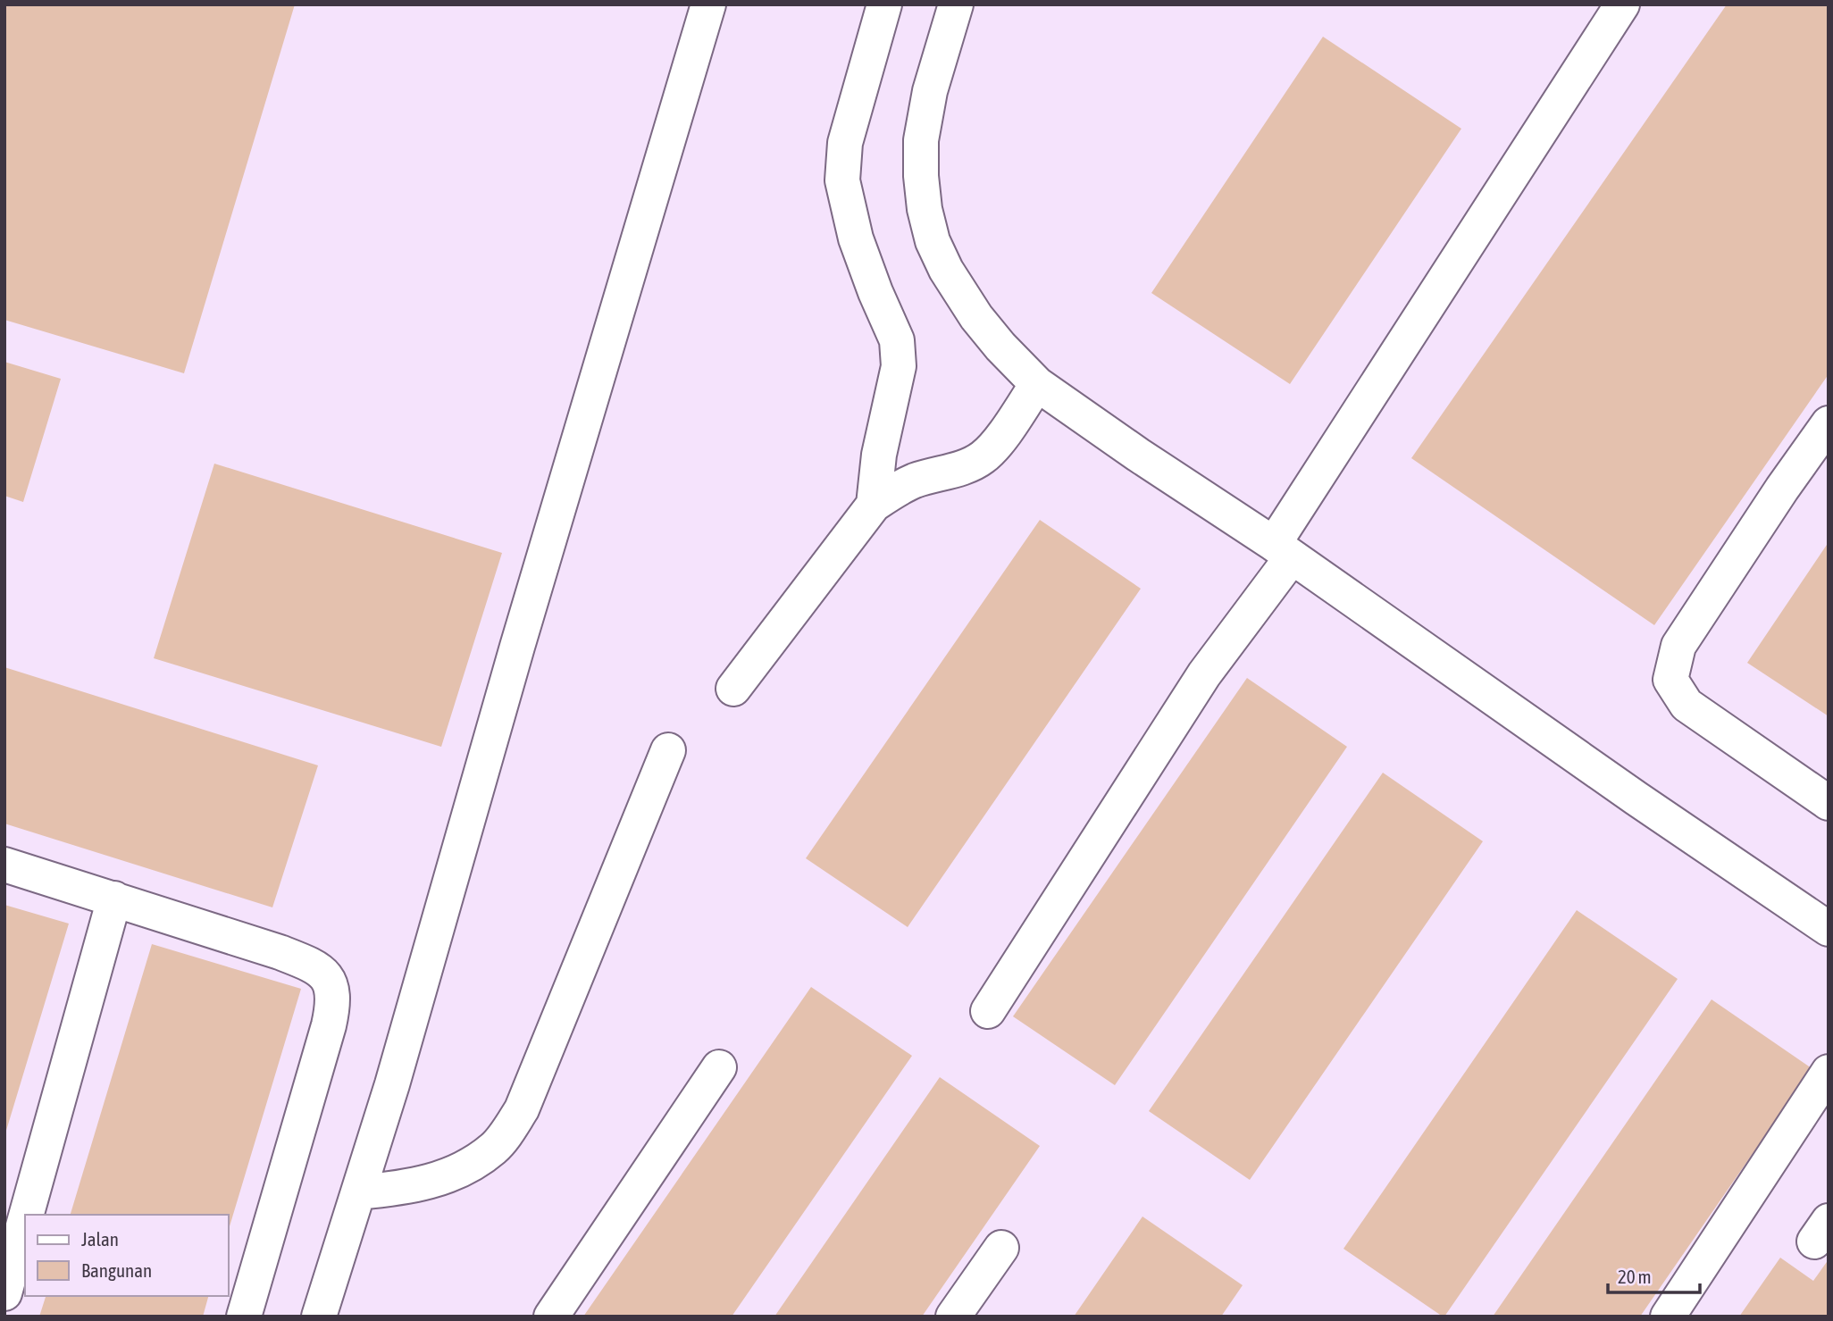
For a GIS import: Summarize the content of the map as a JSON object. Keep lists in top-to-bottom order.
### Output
{
  "legend": ["Jalan", "Bangunan"],
  "scale_bar": "20 m"
}
